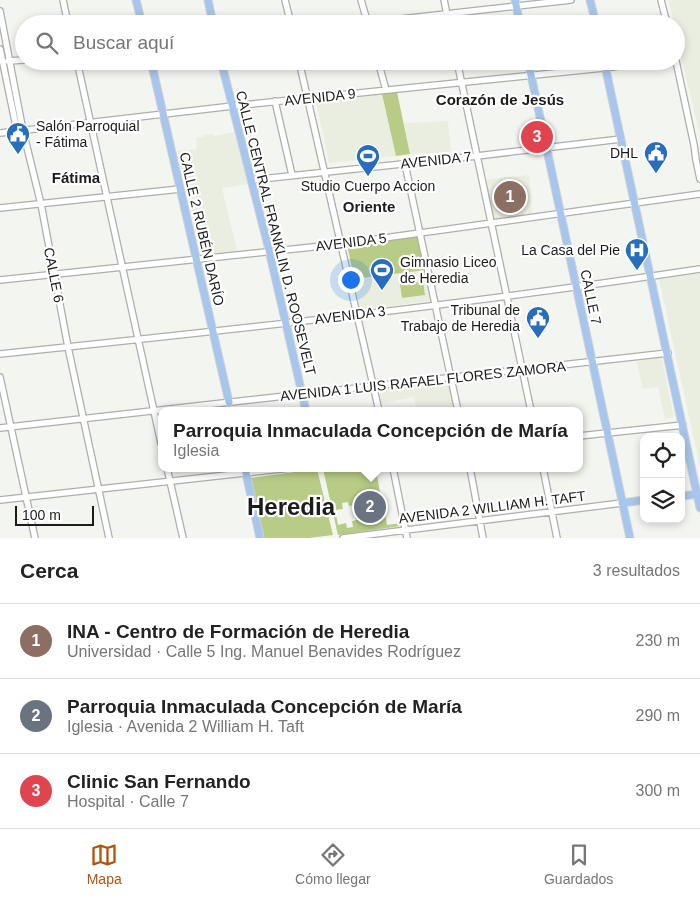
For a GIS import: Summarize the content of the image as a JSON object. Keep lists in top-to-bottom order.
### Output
{
  "streets": {
    "main road": [
      "CALLE 2 RUBÉN DARÍO",
      "CALLE CENTRAL FRANKLIN D. ROOSEVELT",
      "CALLE 7",
      "AVENIDA 2 WILLIAM H. TAFT"
    ],
    "street": [
      "AVENIDA 9",
      "AVENIDA 7",
      "AVENIDA 5",
      "CALLE 6",
      "AVENIDA 3",
      "AVENIDA 1 LUIS RAFAEL FLORES ZAMORA"
    ]
  },
  "crossings": [
    ["AVENIDA 9", "CALLE 2 RUBÉN DARÍO"],
    ["AVENIDA 9", "CALLE CENTRAL FRANKLIN D. ROOSEVELT"],
    ["AVENIDA 9", "CALLE 6"],
    ["AVENIDA 9", "CALLE 7"],
    ["AVENIDA 7", "CALLE CENTRAL FRANKLIN D. ROOSEVELT"],
    ["AVENIDA 7", "CALLE 7"],
    ["CALLE 2 RUBÉN DARÍO", "AVENIDA 5"],
    ["CALLE 2 RUBÉN DARÍO", "AVENIDA 3"],
    ["CALLE 2 RUBÉN DARÍO", "AVENIDA 1 LUIS RAFAEL FLORES ZAMORA"],
    ["CALLE CENTRAL FRANKLIN D. ROOSEVELT", "AVENIDA 5"],
    ["CALLE CENTRAL FRANKLIN D. ROOSEVELT", "AVENIDA 3"],
    ["CALLE CENTRAL FRANKLIN D. ROOSEVELT", "AVENIDA 1 LUIS RAFAEL FLORES ZAMORA"],
    ["AVENIDA 5", "CALLE 6"],
    ["AVENIDA 5", "CALLE 7"],
    ["CALLE 6", "AVENIDA 3"],
    ["CALLE 6", "AVENIDA 1 LUIS RAFAEL FLORES ZAMORA"],
    ["CALLE 7", "AVENIDA 3"],
    ["CALLE 7", "AVENIDA 1 LUIS RAFAEL FLORES ZAMORA"],
    ["CALLE 7", "AVENIDA 2 WILLIAM H. TAFT"]
  ],
  "districts": [
    "Corazón de Jesús",
    "Fátima",
    "Oriente",
    "Heredia"
  ],
  "places": {
    "public building": ["Salón Parroquial - Fátima", "DHL", "Tribunal de Trabajo de Heredia"],
    "sports": ["Studio Cuerpo Accion", "Gimnasio Liceo de Heredia"],
    "hospital": ["La Casa del Pie"]
  },
  "scale_bar": "100 m",
  "page": {
    "search": "Buscar aquí",
    "pins": ["3", "1", "2"],
    "popup": ["Parroquia Inmaculada Concepción de María", "Iglesia"],
    "scale": "100 m",
    "heading": ["Cerca", "3 resultados"],
    "list": [
      {
        "mark": "1",
        "name": "INA - Centro de Formación de Heredia",
        "note": "Universidad · Calle 5 Ing. Manuel Benavides Rodríguez",
        "value": "230 m"
      },
      {
        "mark": "2",
        "name": "Parroquia Inmaculada Concepción de María",
        "note": "Iglesia · Avenida 2 William H. Taft",
        "value": "290 m"
      },
      {
        "mark": "3",
        "name": "Clinic San Fernando",
        "note": "Hospital · Calle 7",
        "value": "300 m"
      }
    ],
    "nav": ["Mapa", "Cómo llegar", "Guardados"]
  }
}
